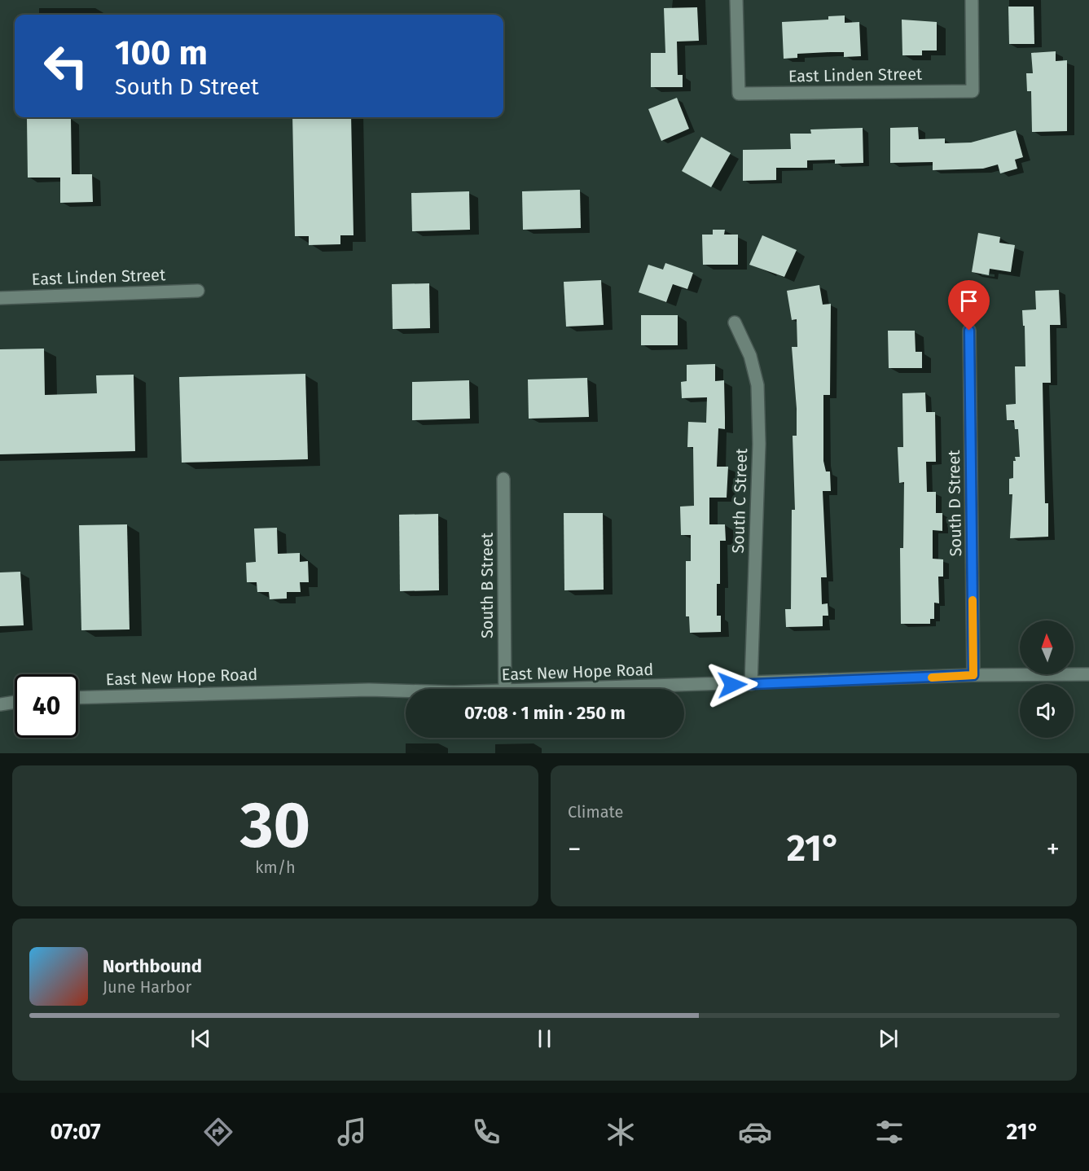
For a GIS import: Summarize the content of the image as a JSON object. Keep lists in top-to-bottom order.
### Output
{
  "streets": {
    "street": [
      "East Linden Street",
      "South C Street",
      "South D Street",
      "South B Street",
      "East New Hope Road"
    ]
  },
  "crossings": [
    ["South C Street", "East New Hope Road"],
    ["South D Street", "East New Hope Road"]
  ],
  "north": "top",
  "page": {
    "turn": ["100 m", "South D Street"],
    "limit": "40",
    "trip": "07:08 · 1 min · 250 m",
    "tile": [
      ["30", "km/h"],
      "Climate"
    ],
    "heat": ["−", "21°", "+"],
    "song": ["Northbound", "June Harbor"],
    "tabs": ["07:07", "21°"]
  }
}
